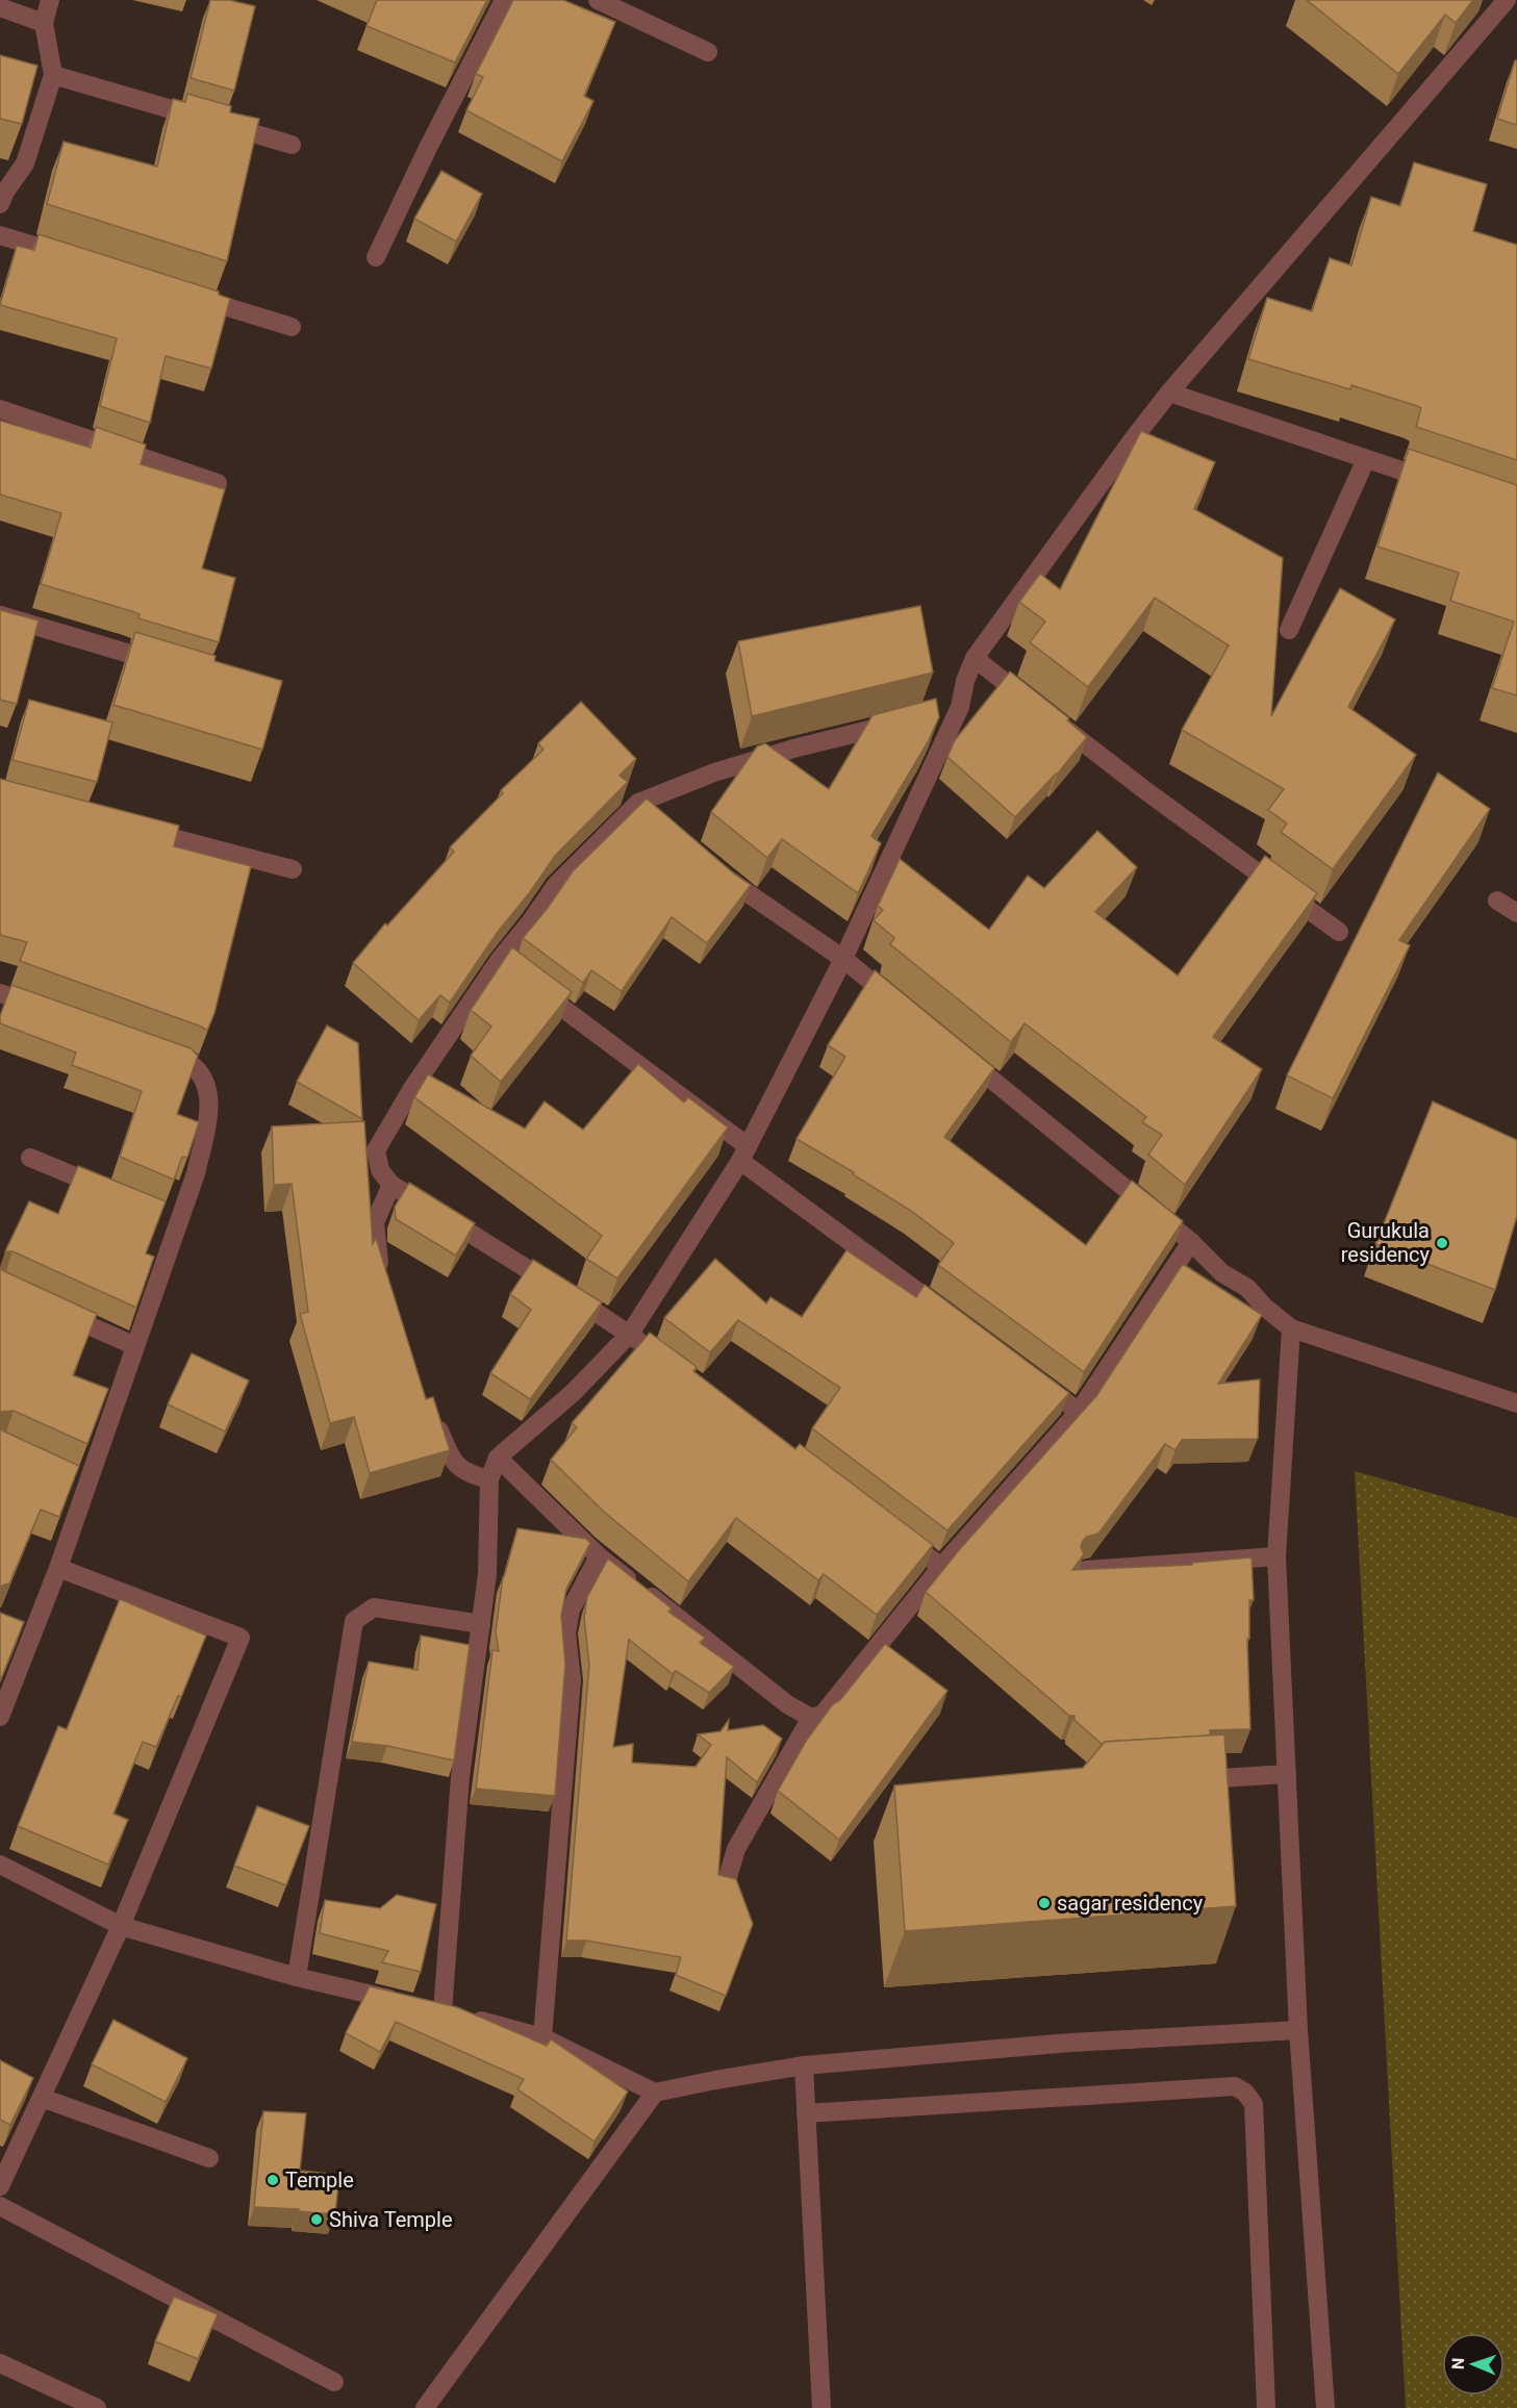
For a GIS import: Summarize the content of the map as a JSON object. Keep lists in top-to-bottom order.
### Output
{
  "places": [
    "Gurukula residency",
    "sagar residency",
    "Temple",
    "Shiva Temple"
  ],
  "north": "left"
}
